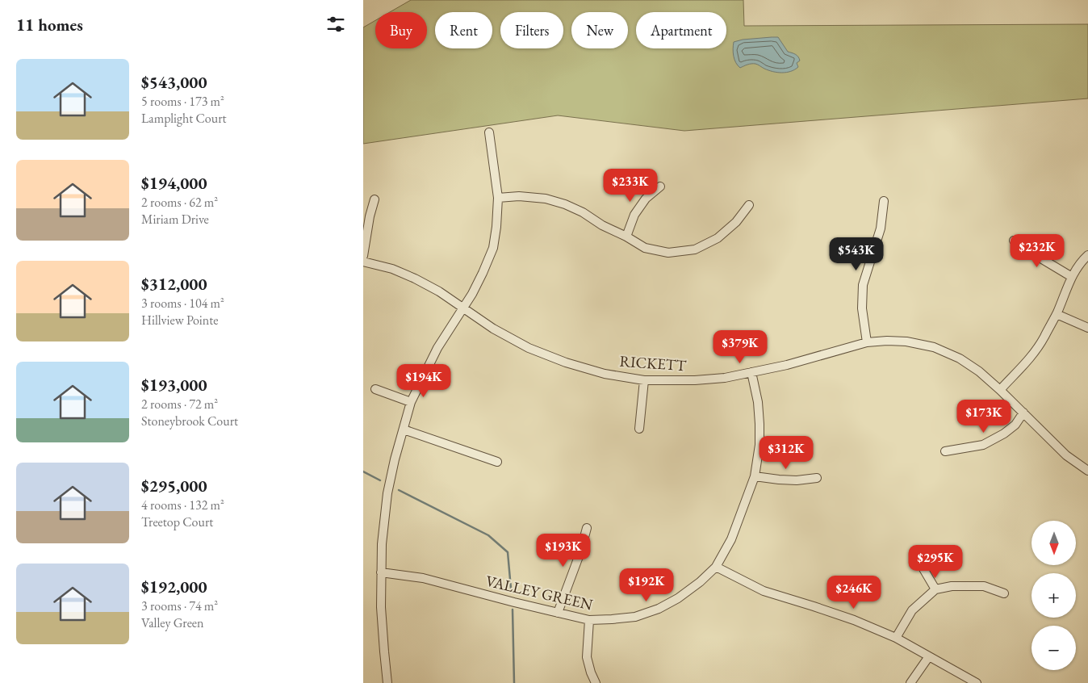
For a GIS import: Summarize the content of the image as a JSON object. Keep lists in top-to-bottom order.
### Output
{
  "streets": {
    "street": ["RICKETT", "VALLEY GREEN"]
  },
  "crossings": [
    ["RICKETT", "VALLEY GREEN"]
  ],
  "north": "bottom",
  "page": {
    "heading": "11 homes",
    "chip": [
      "Buy",
      "Rent",
      "Filters",
      "New",
      "Apartment"
    ],
    "list": [
      {
        "name": "$543,000",
        "note": "5 rooms · 173 m² · Lamplight Court"
      },
      {
        "name": "$194,000",
        "note": "2 rooms · 62 m² · Miriam Drive"
      },
      {
        "name": "$312,000",
        "note": "3 rooms · 104 m² · Hillview Pointe"
      },
      {
        "name": "$193,000",
        "note": "2 rooms · 72 m² · Stoneybrook Court"
      },
      {
        "name": "$295,000",
        "note": "4 rooms · 132 m² · Treetop Court"
      },
      {
        "name": "$192,000",
        "note": "3 rooms · 74 m² · Valley Green"
      }
    ],
    "price": [
      "$233K",
      "$232K",
      "$543K",
      "$379K",
      "$194K",
      "$173K",
      "$312K",
      "$193K",
      "$295K",
      "$192K",
      "$246K"
    ],
    "map_buttons": ["+", "−"]
  }
}
